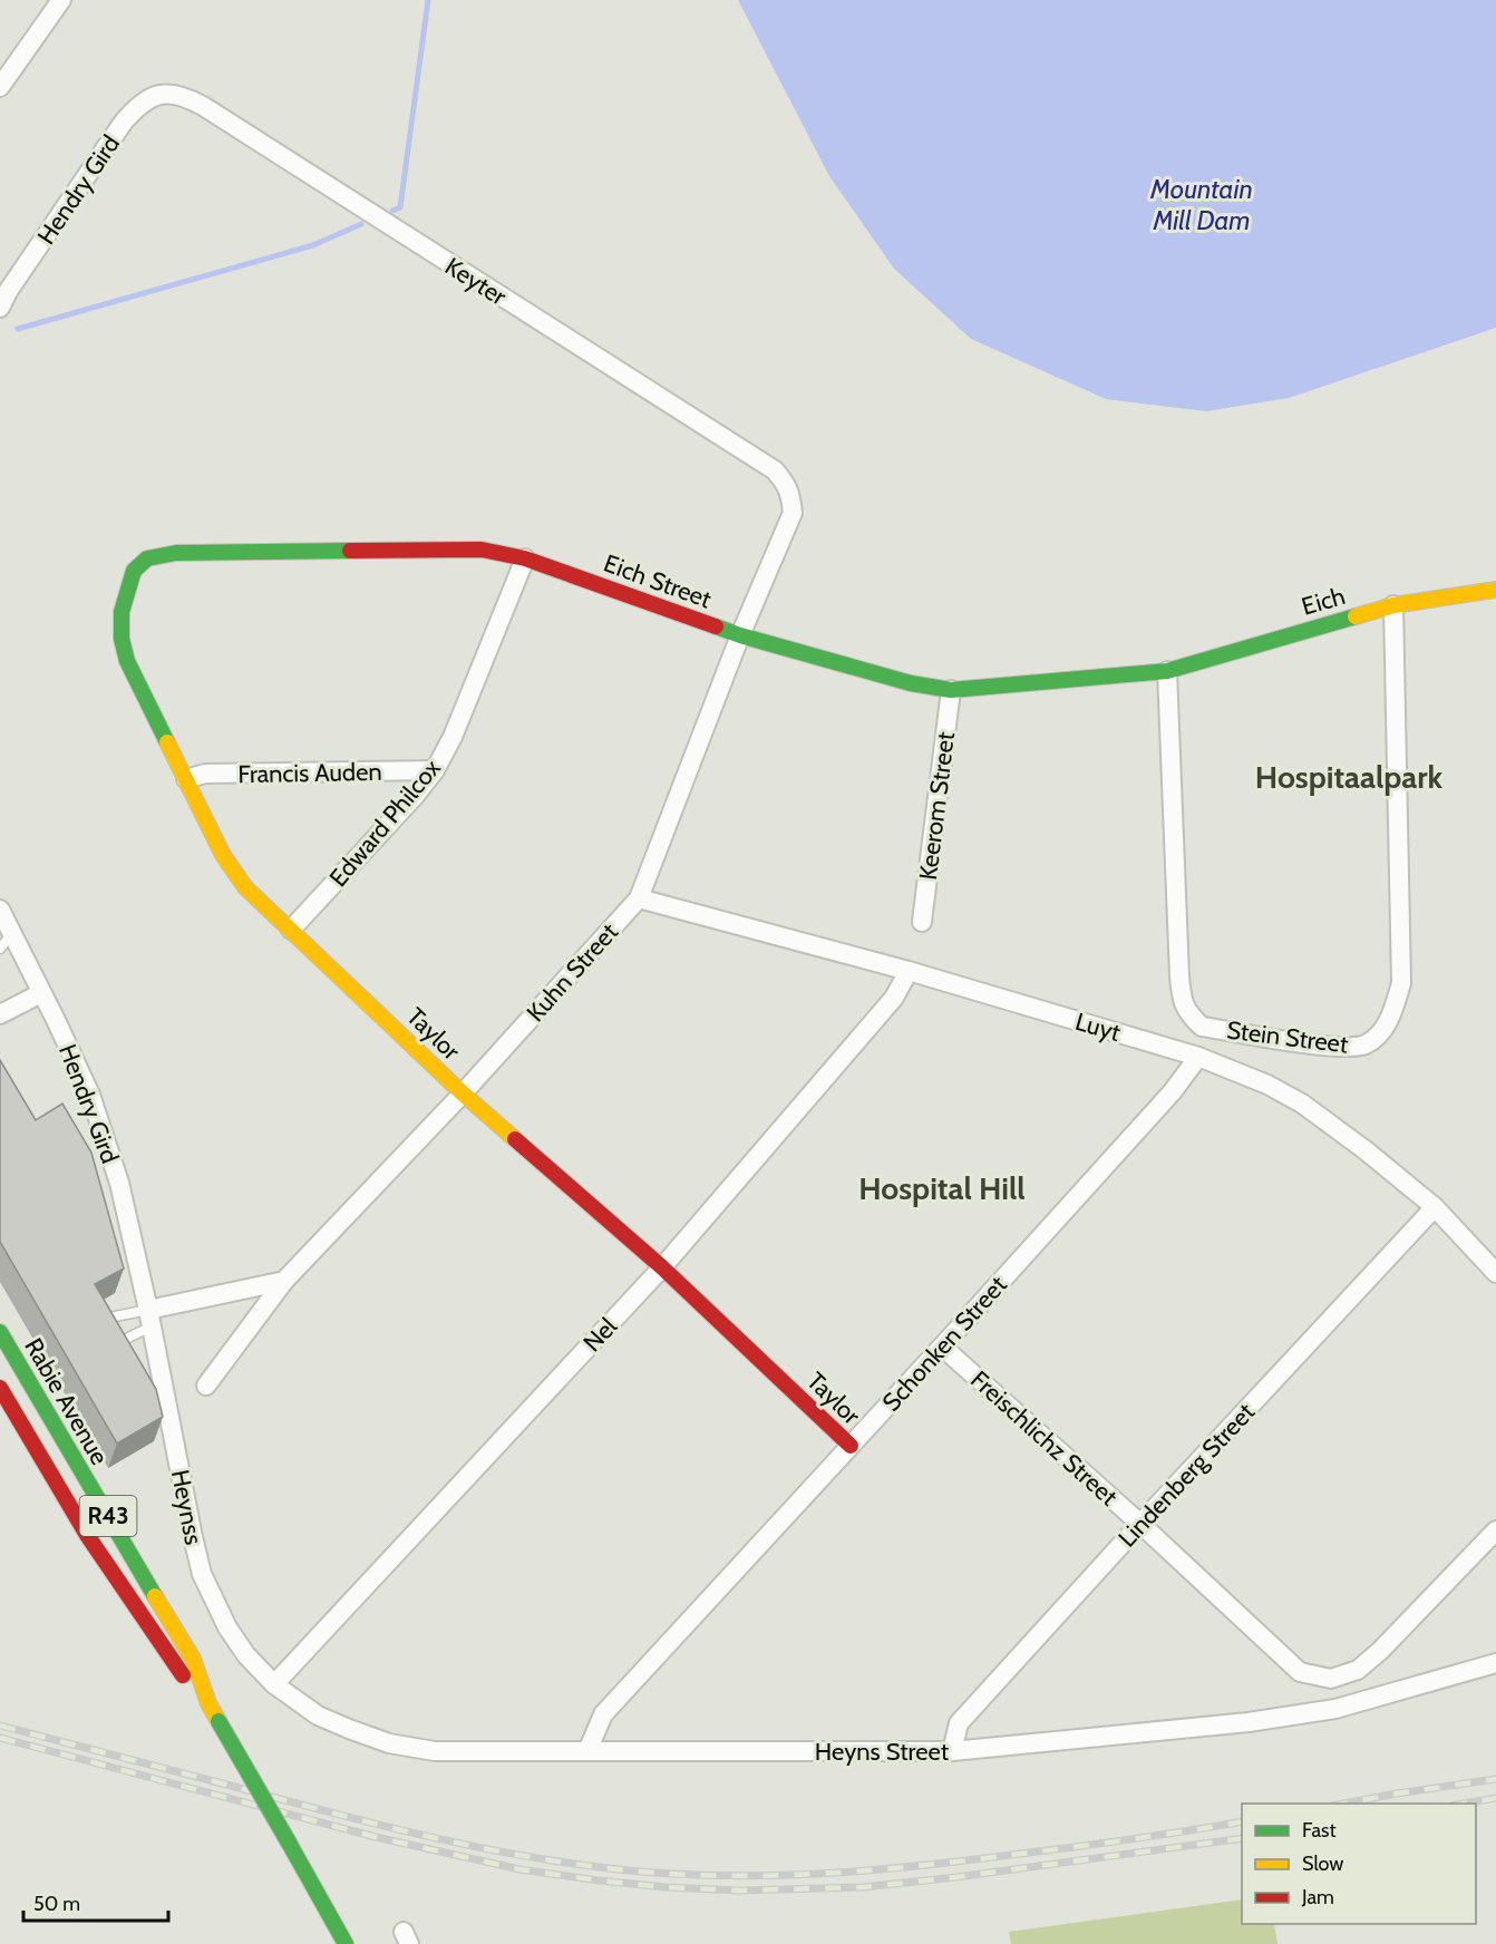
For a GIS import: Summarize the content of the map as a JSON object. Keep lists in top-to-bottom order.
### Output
{
  "streets": {
    "street": [
      "Hendry Gird",
      "Keyter",
      "Eich Street",
      "Eich",
      "Francis Auden",
      "Keerom Street",
      "Edward Philcox",
      "Kuhn Street",
      "Luyt",
      "Taylor",
      "Stein Street",
      "Nel",
      "Schonken Street",
      "Rabie Avenue",
      "Freischlichz Street",
      "Lindenberg Street",
      "Heynss",
      "R43",
      "Heyns Street"
    ]
  },
  "crossings": [
    ["Hendry Gird", "Keyter"],
    ["Hendry Gird", "Heynss"],
    ["Keyter", "Kuhn Street"],
    ["Eich Street", "Eich"],
    ["Eich Street", "Keerom Street"],
    ["Eich Street", "Edward Philcox"],
    ["Eich Street", "Kuhn Street"],
    ["Eich Street", "Taylor"],
    ["Eich Street", "Stein Street"],
    ["Eich", "Stein Street"],
    ["Francis Auden", "Edward Philcox"],
    ["Francis Auden", "Taylor"],
    ["Edward Philcox", "Taylor"],
    ["Kuhn Street", "Luyt"],
    ["Kuhn Street", "Taylor"],
    ["Luyt", "Nel"],
    ["Luyt", "Schonken Street"],
    ["Luyt", "Lindenberg Street"],
    ["Taylor", "Nel"],
    ["Taylor", "Schonken Street"],
    ["Nel", "Heynss"],
    ["Nel", "Heyns Street"],
    ["Schonken Street", "Freischlichz Street"],
    ["Schonken Street", "Heyns Street"],
    ["Freischlichz Street", "Lindenberg Street"],
    ["Lindenberg Street", "Heyns Street"],
    ["Heynss", "Heyns Street"]
  ],
  "districts": ["Hospitaalpark", "Hospital Hill"],
  "water": ["Mountain Mill Dam"],
  "legend": ["Fast", "Slow", "Jam"],
  "scale_bar": "50 m"
}
